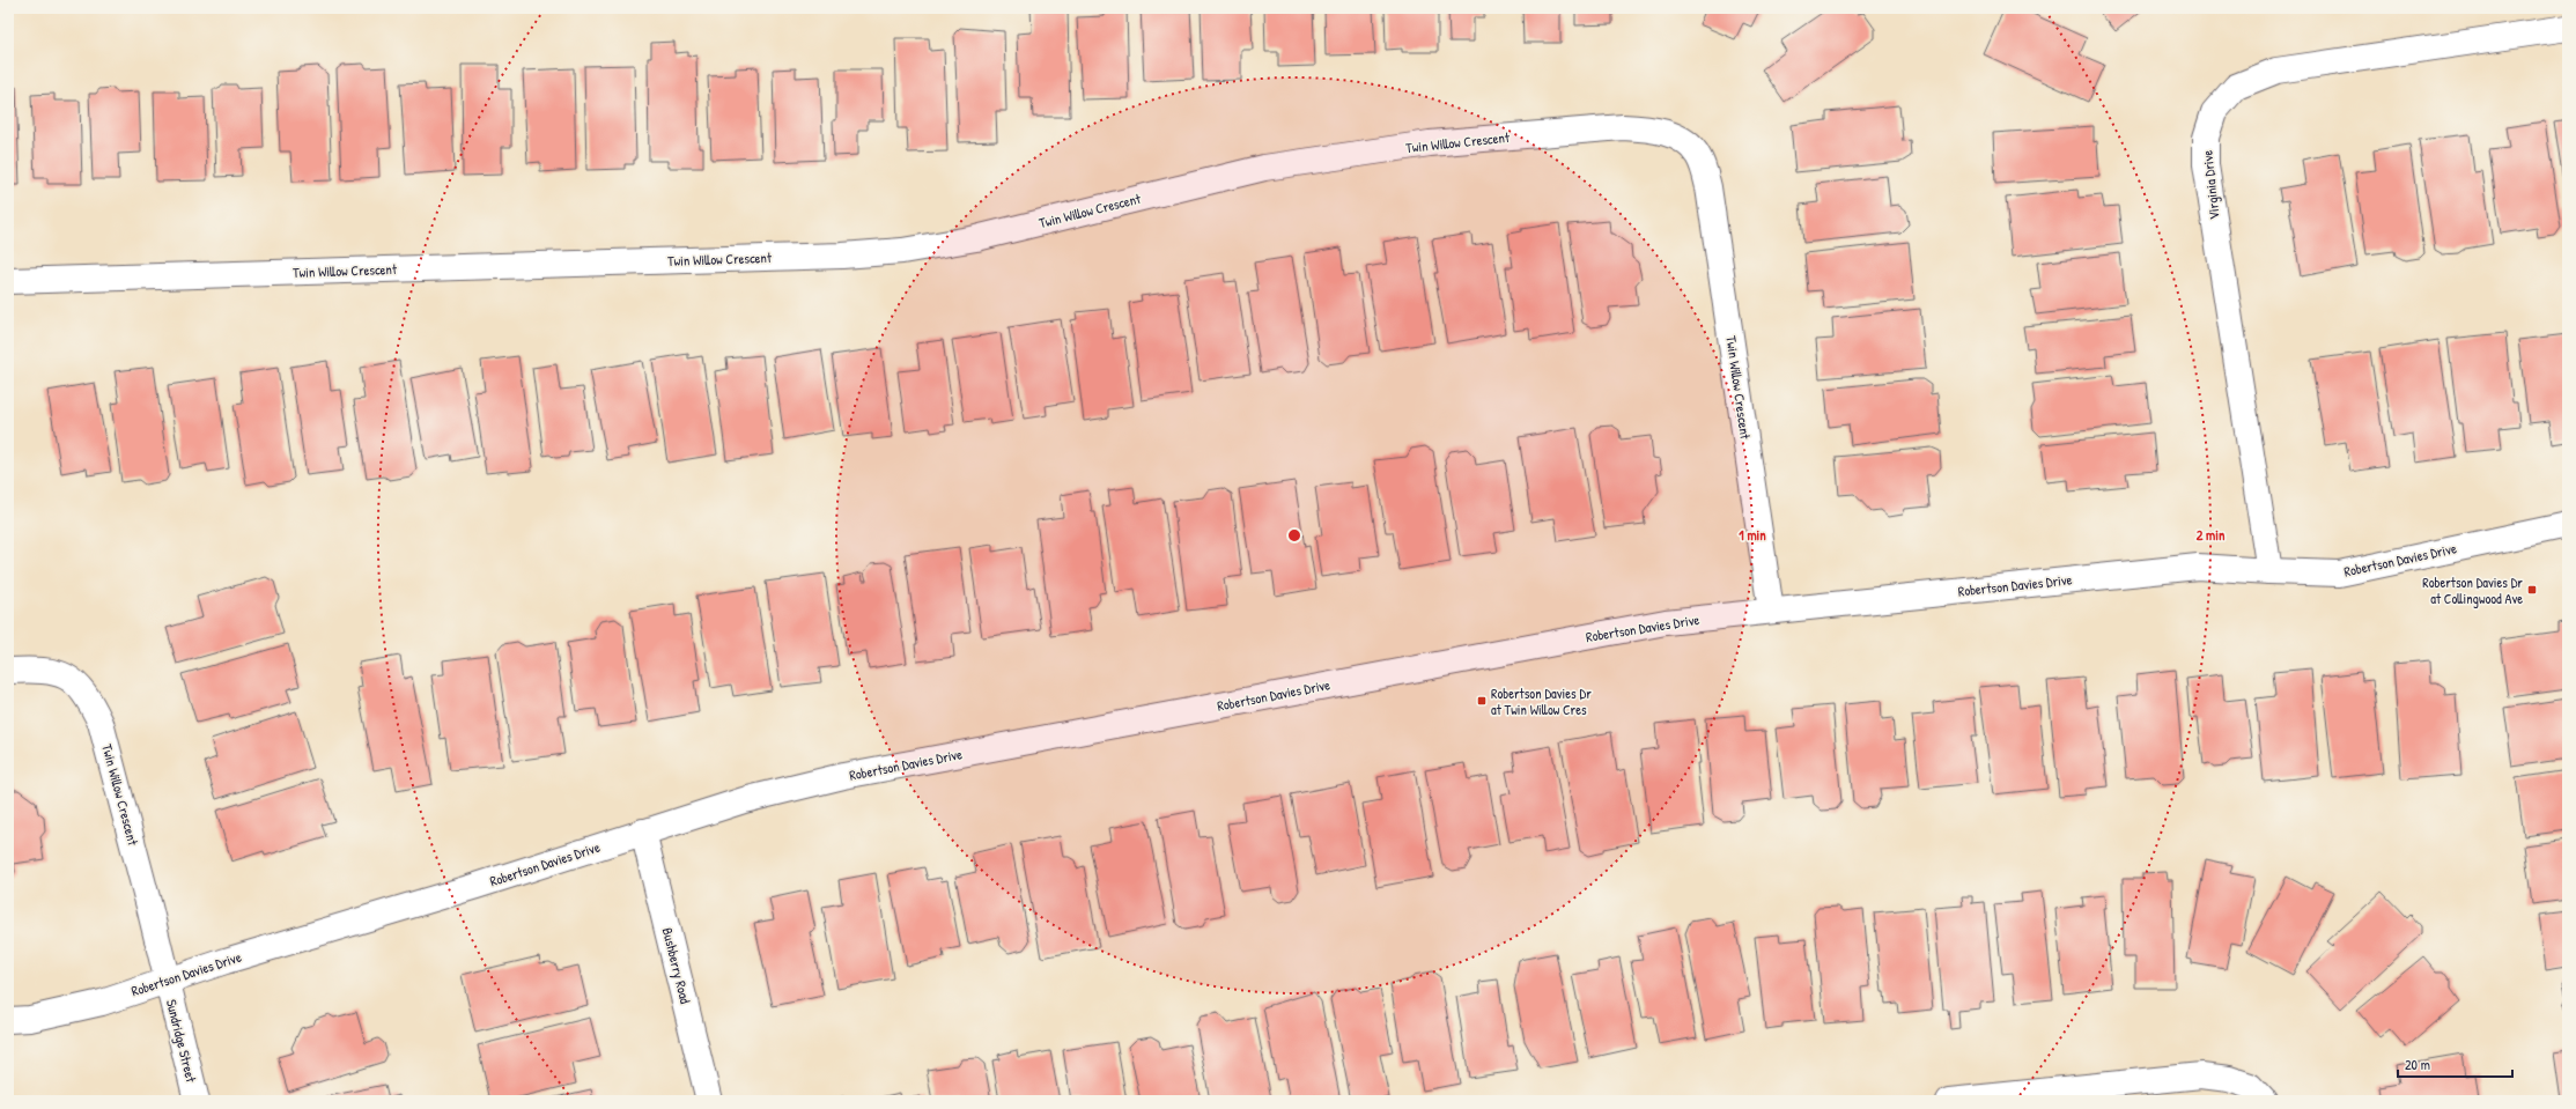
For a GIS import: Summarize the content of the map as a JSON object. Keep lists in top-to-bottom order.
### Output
{
  "streets": {
    "street": [
      "Twin Willow Crescent",
      "Virginia Drive",
      "Robertson Davies Drive",
      "Bushberry Road",
      "Sundridge Street"
    ]
  },
  "crossings": [
    ["Twin Willow Crescent", "Robertson Davies Drive"],
    ["Twin Willow Crescent", "Sundridge Street"],
    ["Virginia Drive", "Robertson Davies Drive"],
    ["Robertson Davies Drive", "Bushberry Road"],
    ["Robertson Davies Drive", "Sundridge Street"]
  ],
  "places": {
    "transit": ["Robertson Davies Dr at Collingwood Ave", "Robertson Davies Dr at Twin Willow Cres"]
  },
  "scale_bar": "20 m",
  "rings": ["1 min", "2 min"]
}
